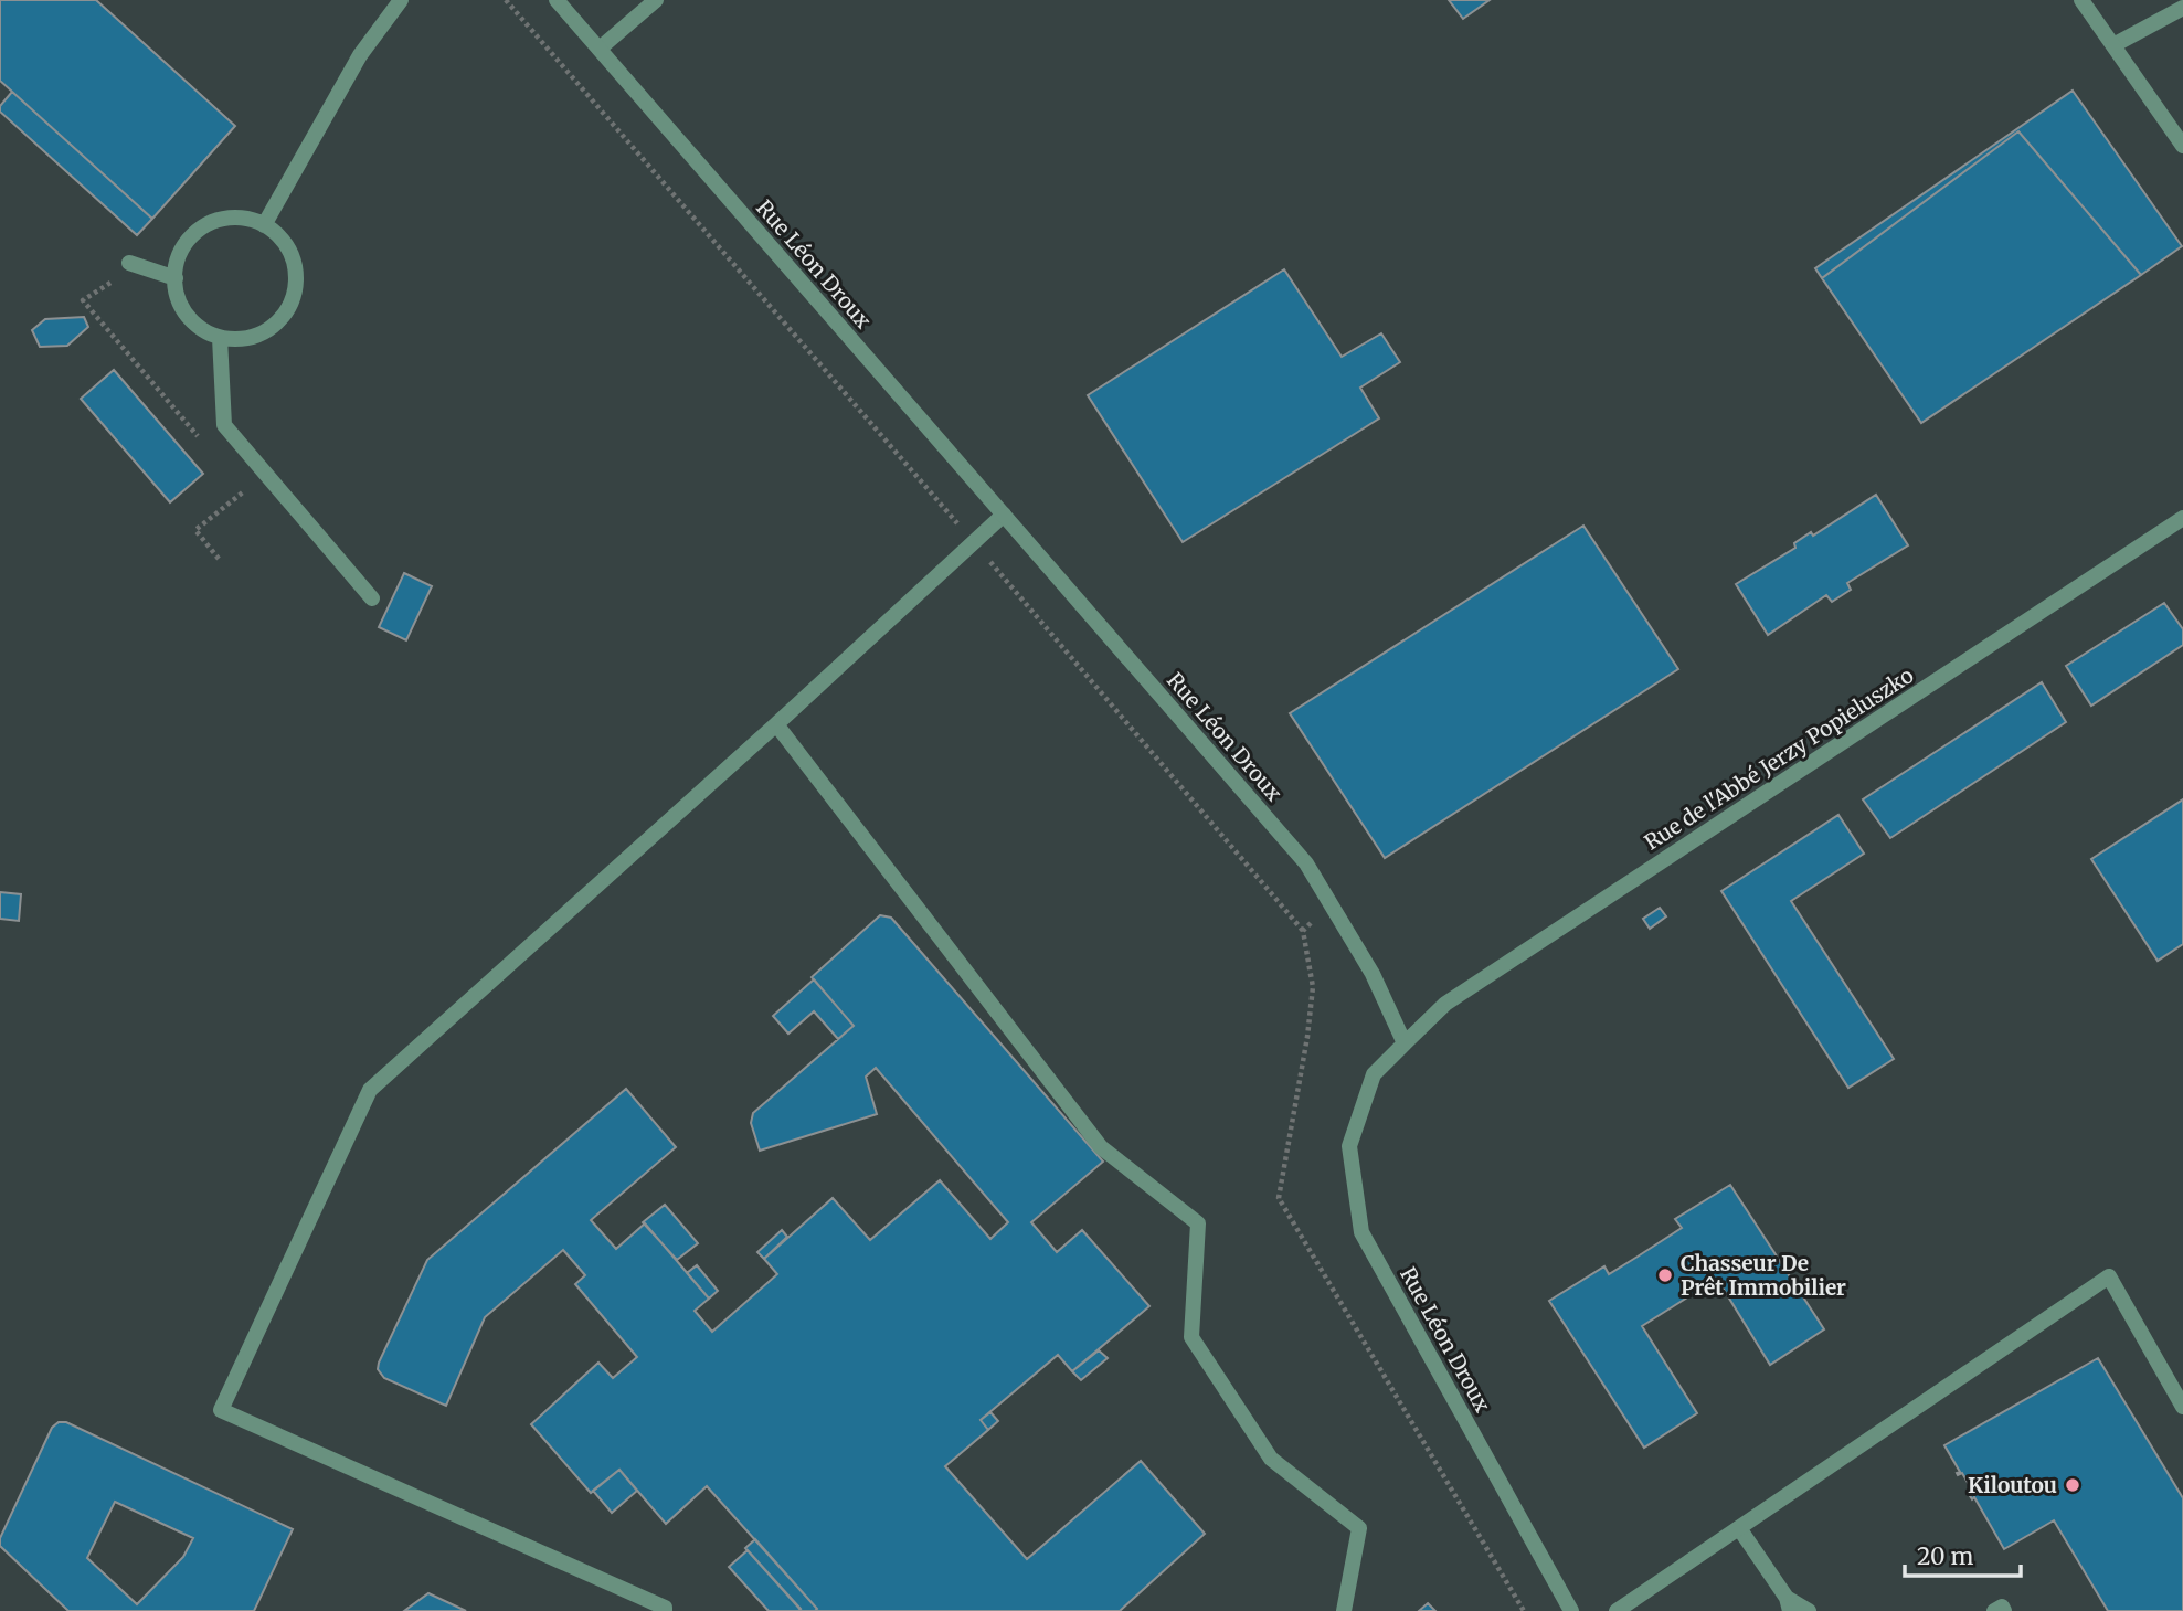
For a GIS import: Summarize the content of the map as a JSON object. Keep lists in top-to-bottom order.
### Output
{
  "streets": {
    "street": ["Rue Léon Droux", "Rue de l'Abbé Jerzy Popieluszko"]
  },
  "crossings": [
    ["Rue Léon Droux", "Rue de l'Abbé Jerzy Popieluszko"]
  ],
  "places": ["Chasseur De Prêt Immobilier", "Kiloutou"],
  "scale_bar": "20 m"
}
